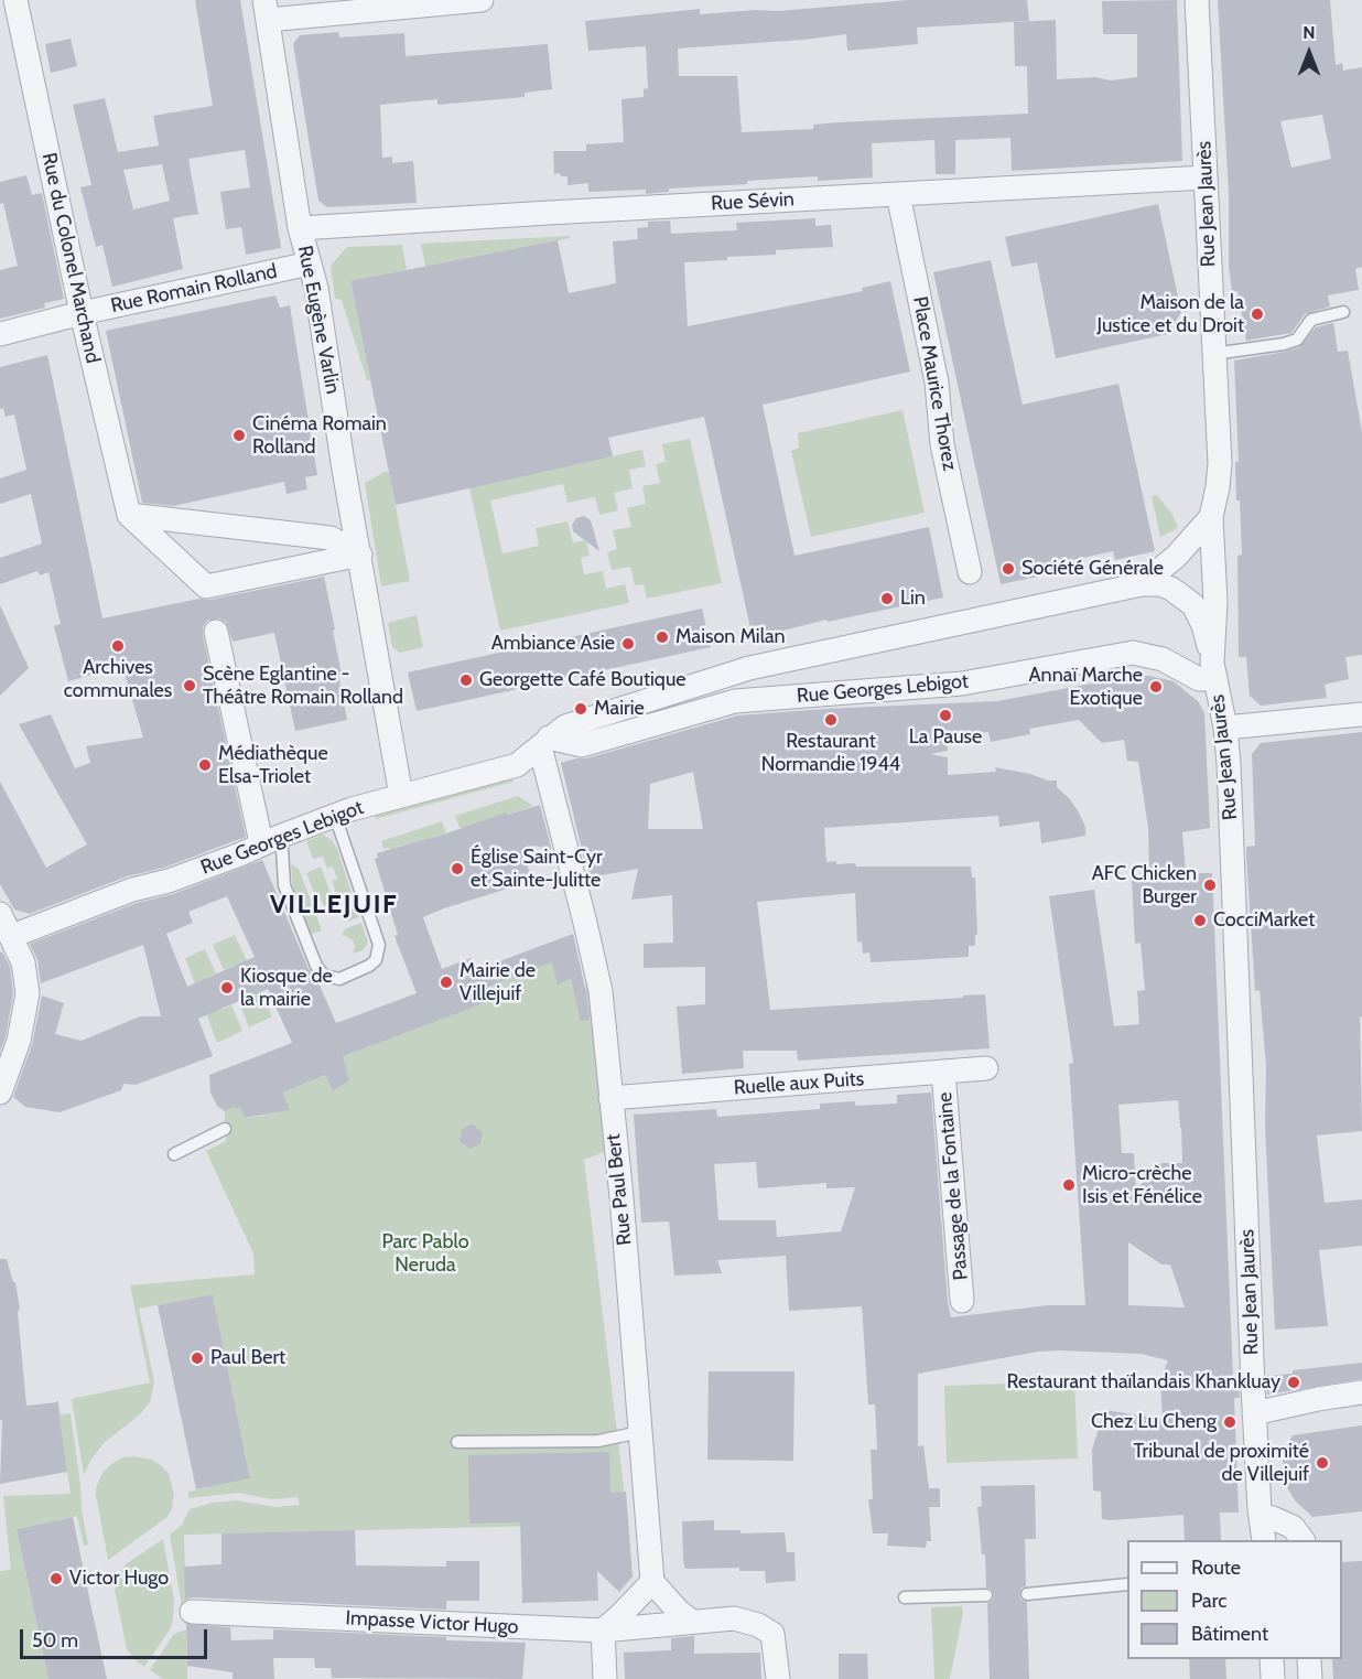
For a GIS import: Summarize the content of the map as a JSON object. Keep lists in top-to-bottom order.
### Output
{
  "streets": {
    "street": [
      "Rue Sévin",
      "Rue Jean Jaurès",
      "Rue du Colonel Marchand",
      "Rue Romain Rolland",
      "Rue Eugène Varlin",
      "Place Maurice Thorez",
      "Rue Georges Lebigot",
      "Ruelle aux Puits",
      "Passage de la Fontaine",
      "Rue Paul Bert",
      "Impasse Victor Hugo"
    ]
  },
  "crossings": [
    ["Rue Sévin", "Rue Jean Jaurès"],
    ["Rue Sévin", "Rue Eugène Varlin"],
    ["Rue Sévin", "Place Maurice Thorez"],
    ["Rue Jean Jaurès", "Rue Georges Lebigot"],
    ["Rue du Colonel Marchand", "Rue Romain Rolland"],
    ["Rue Romain Rolland", "Rue Eugène Varlin"],
    ["Rue Eugène Varlin", "Rue Georges Lebigot"],
    ["Rue Georges Lebigot", "Rue Paul Bert"],
    ["Ruelle aux Puits", "Passage de la Fontaine"],
    ["Ruelle aux Puits", "Rue Paul Bert"]
  ],
  "districts": ["VILLEJUIF"],
  "parks": ["Parc Pablo Neruda"],
  "places": [
    "Maison de la Justice et du Droit",
    "Cinéma Romain Rolland",
    "Société Générale",
    "Lin",
    "Maison Milan",
    "Ambiance Asie",
    "Archives communales",
    "Georgette Café Boutique",
    "Scène Eglantine - Théâtre Romain Rolland",
    "Annaï Marche Exotique",
    "Mairie",
    "La Pause",
    "Restaurant Normandie 1944",
    "Médiathèque Elsa-Triolet",
    "Église Saint-Cyr et Sainte-Julitte",
    "AFC Chicken Burger",
    "CocciMarket",
    "Mairie de Villejuif",
    "Kiosque de la mairie",
    "Micro-crèche Isis et Fénélice",
    "Paul Bert",
    "Restaurant thaïlandais Khankluay",
    "Chez Lu Cheng",
    "Tribunal de proximité de Villejuif",
    "Victor Hugo"
  ],
  "legend": ["Route", "Parc", "Bâtiment"],
  "scale_bar": "50 m",
  "north": "top"
}
